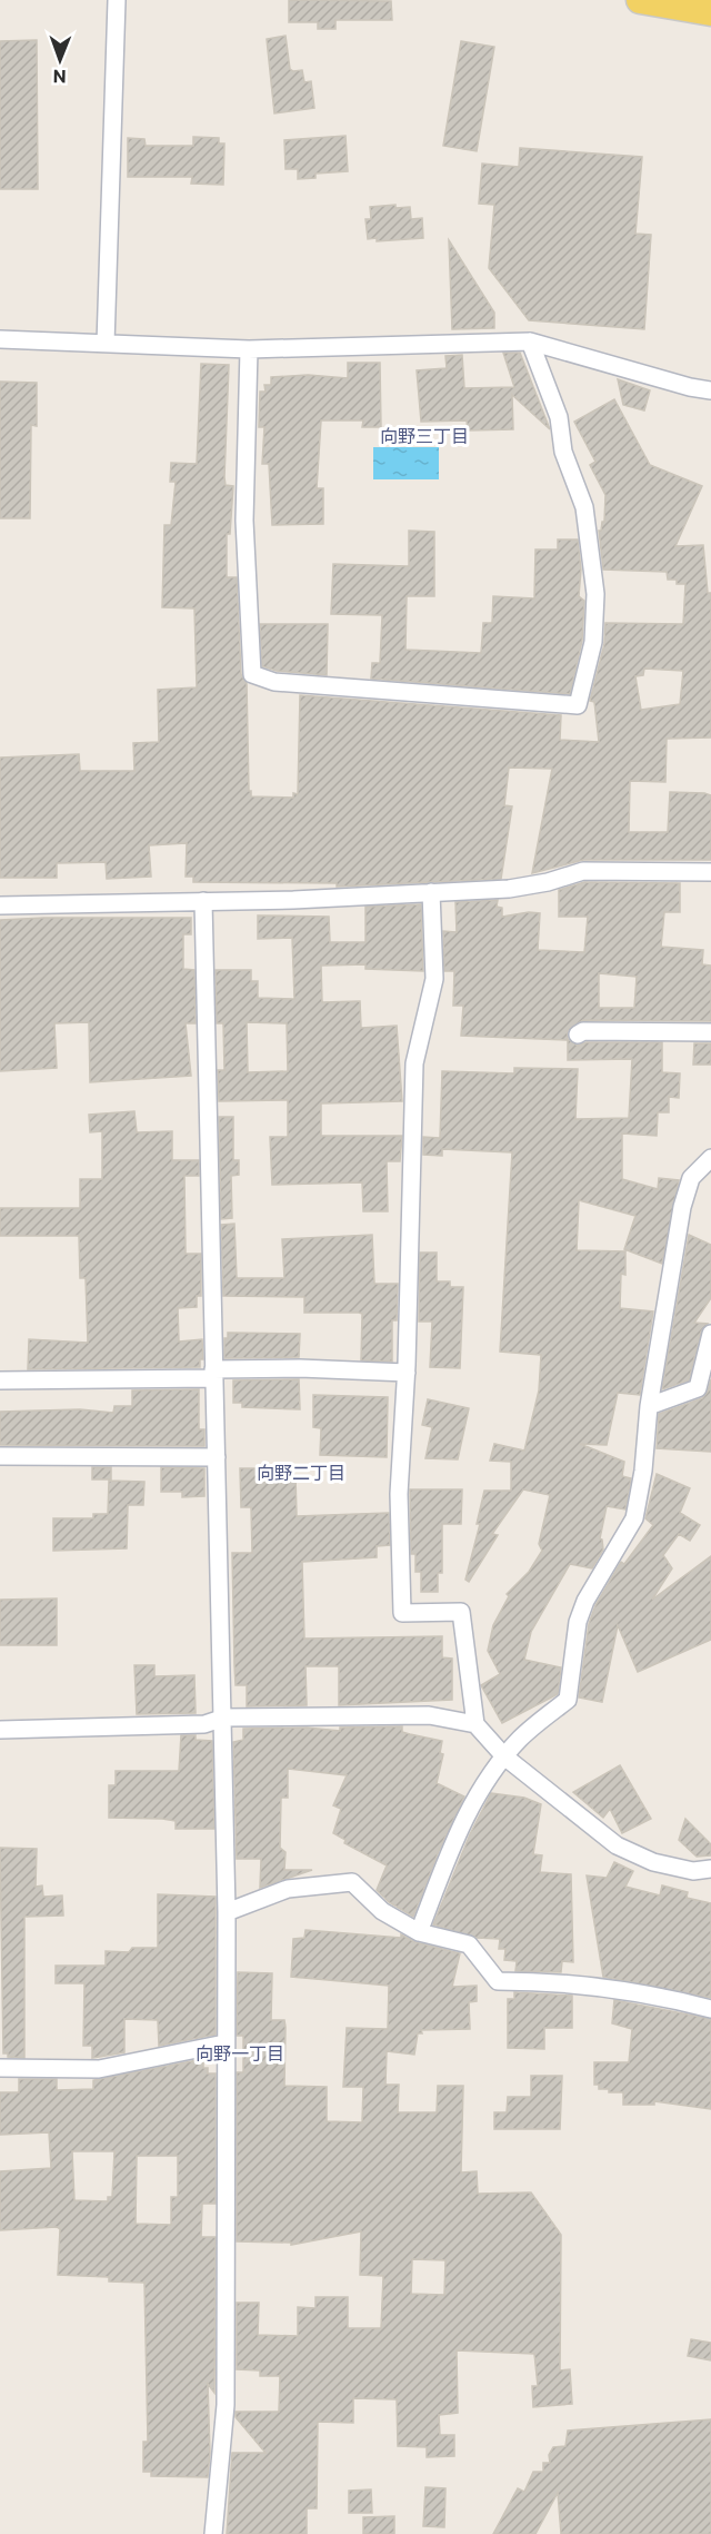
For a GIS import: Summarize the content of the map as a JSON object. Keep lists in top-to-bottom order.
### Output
{
  "districts": ["向野三丁目", "向野二丁目", "向野一丁目"],
  "north": "bottom"
}
